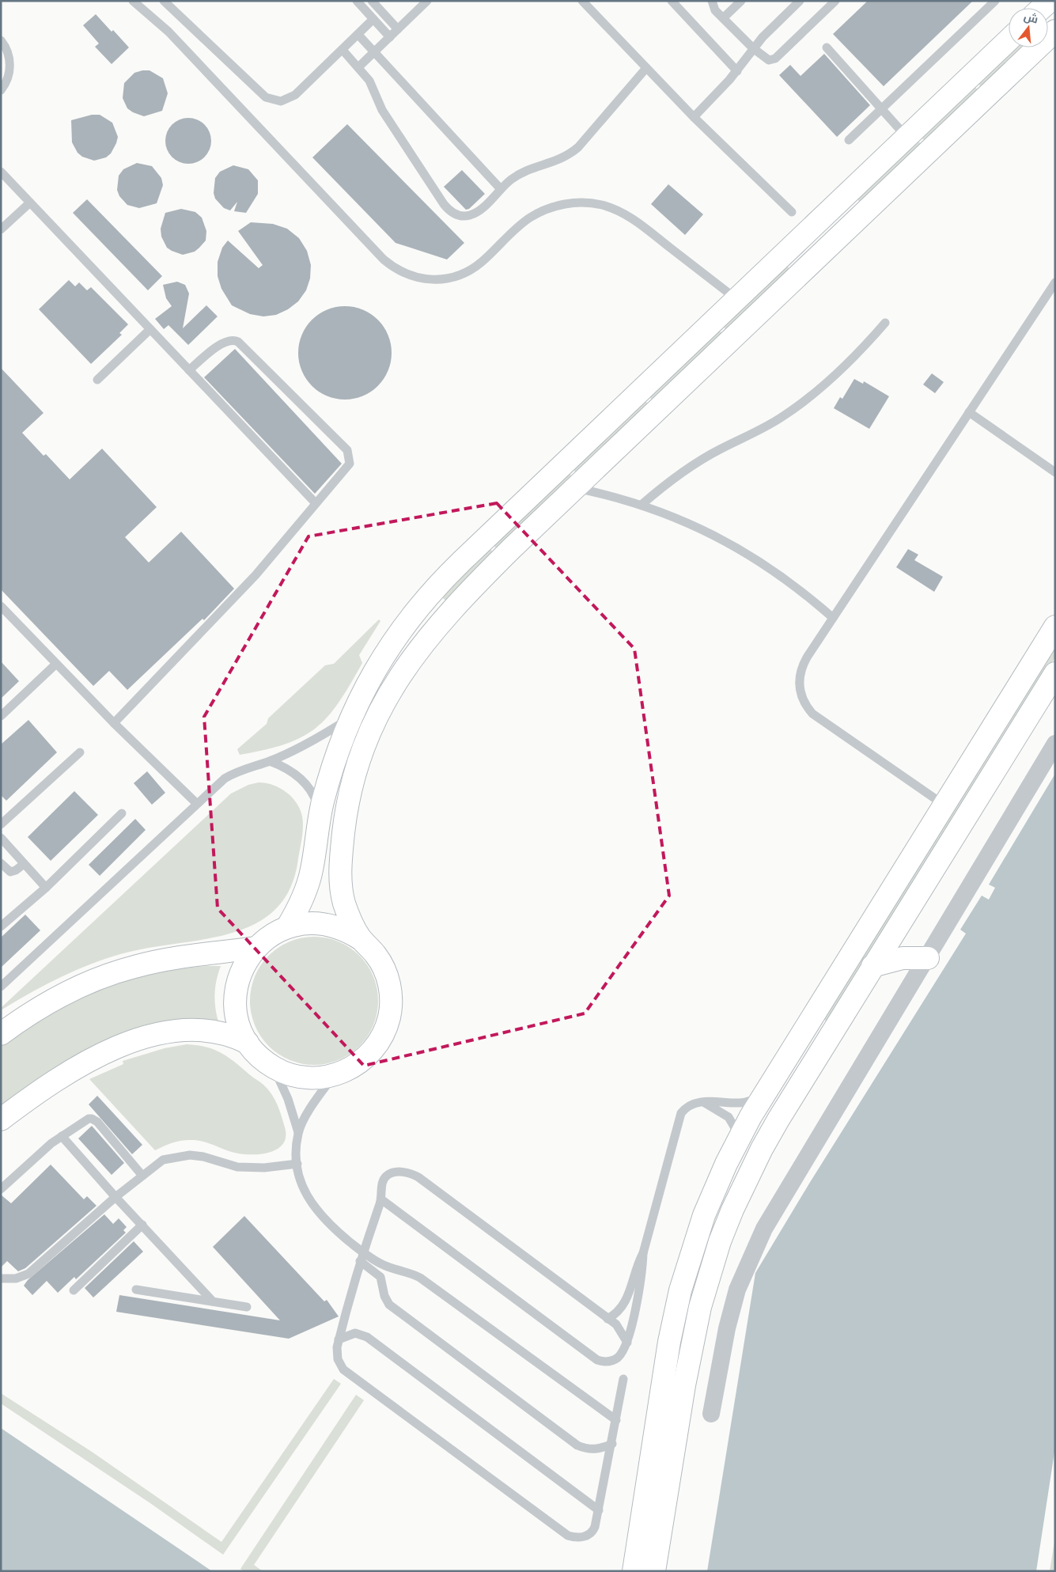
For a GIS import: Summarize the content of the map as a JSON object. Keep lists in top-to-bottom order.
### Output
{
  "north": "top"
}
